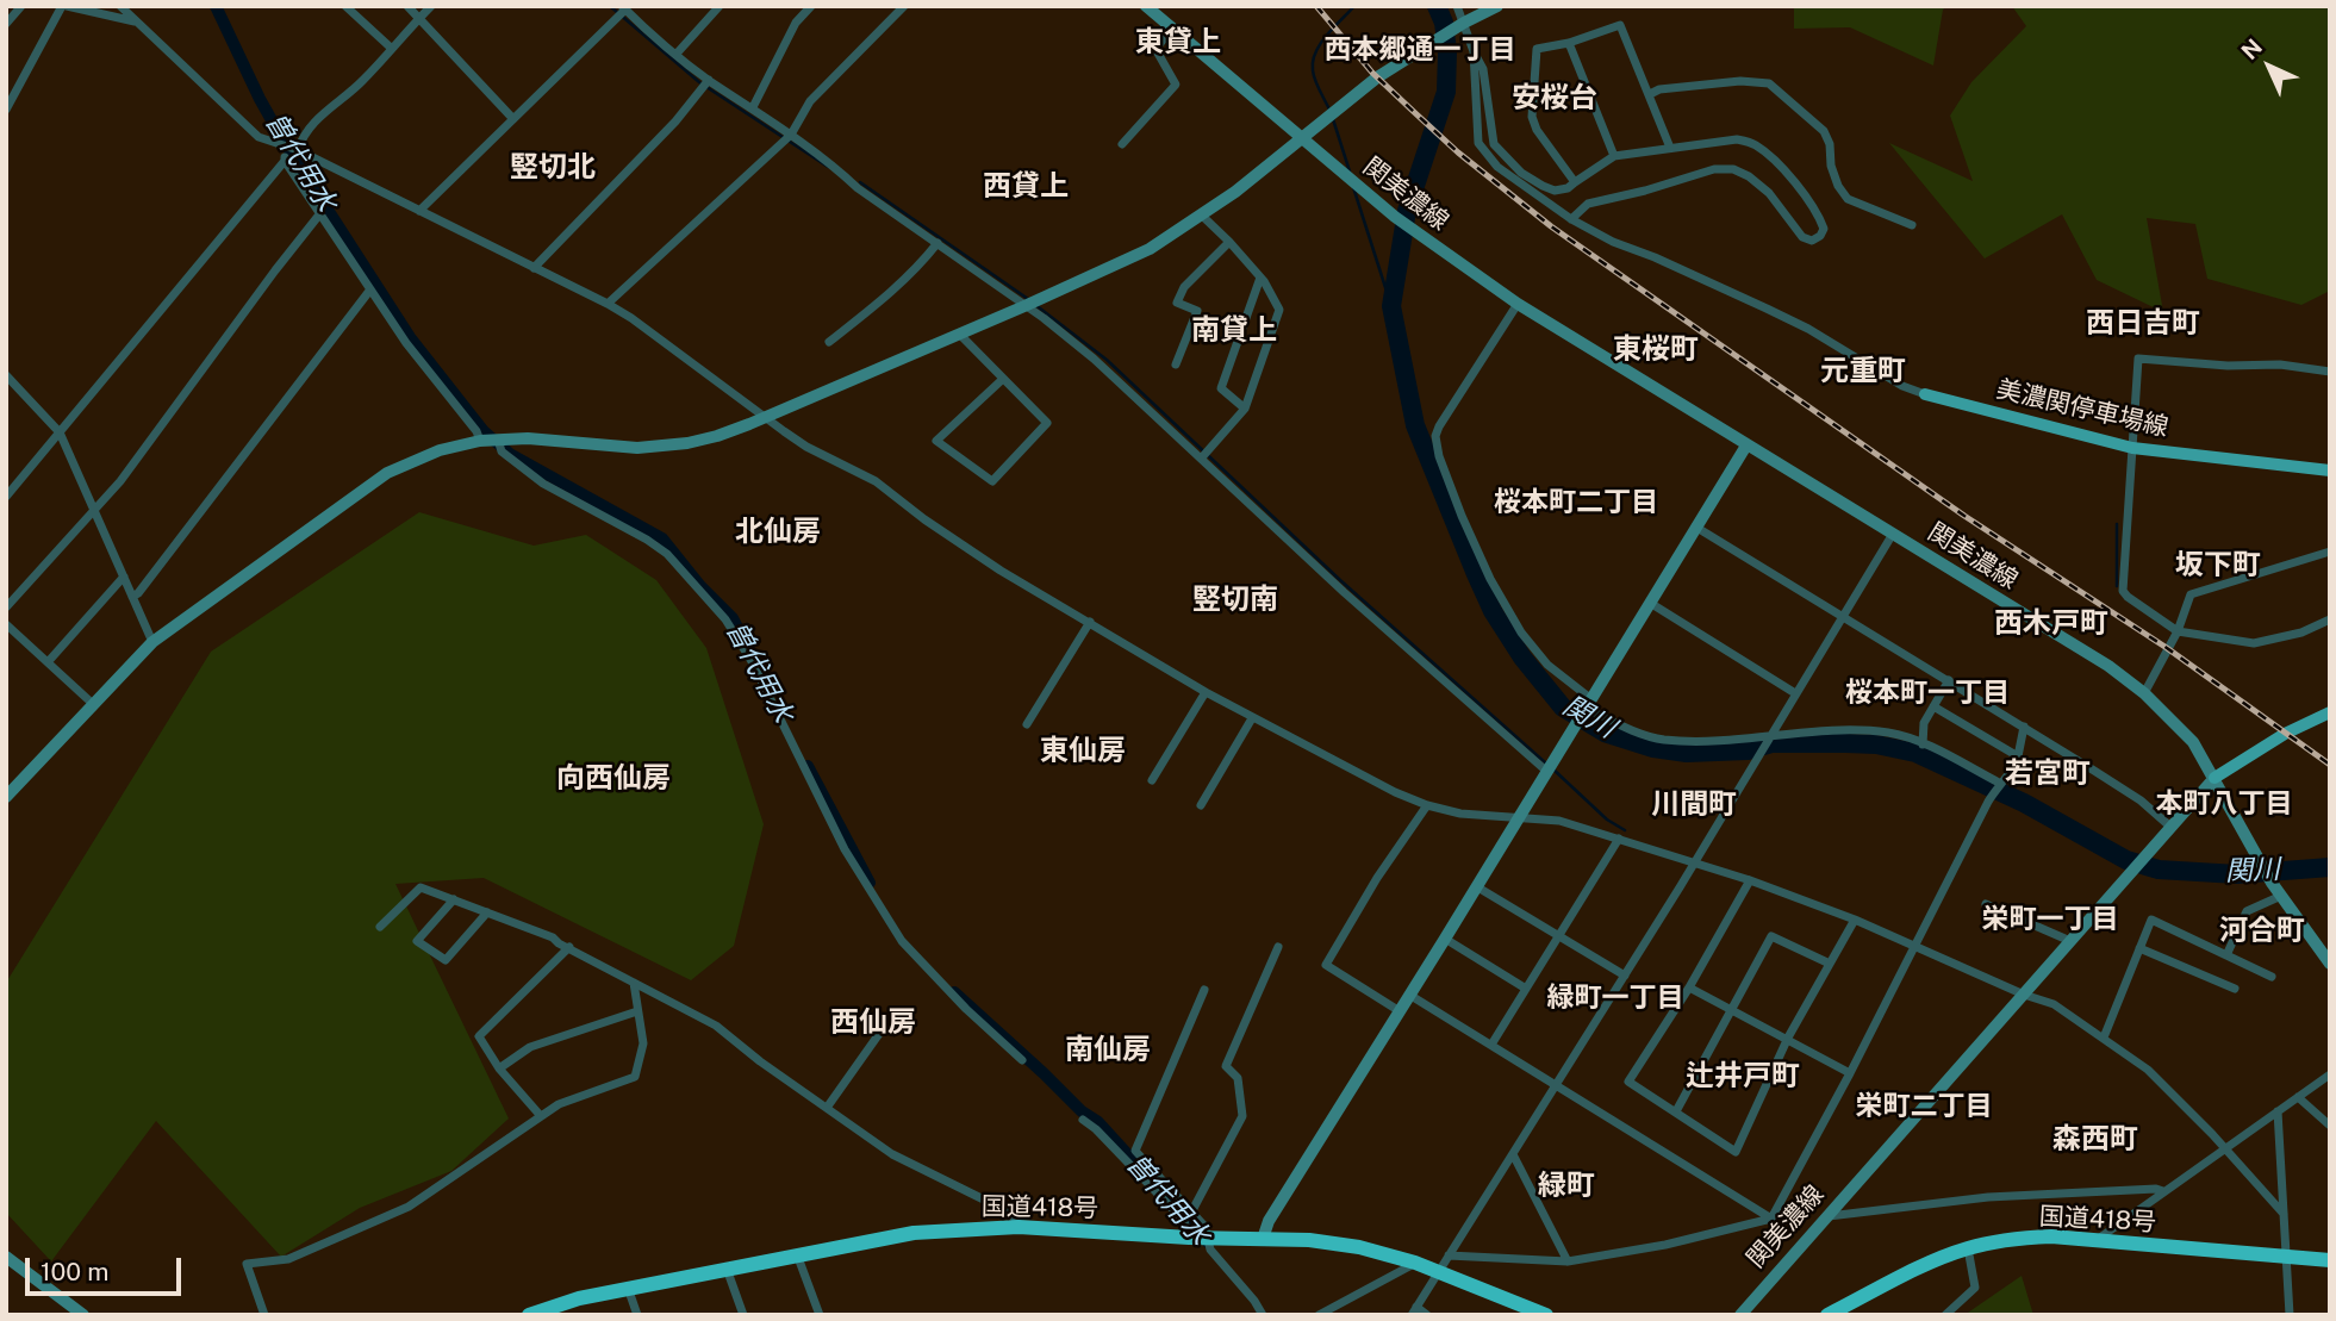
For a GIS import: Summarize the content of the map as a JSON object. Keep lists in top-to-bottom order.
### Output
{
  "streets": {
    "highway": ["国道418号"],
    "main road": ["美濃関停車場線"],
    "street": ["関美濃線"]
  },
  "districts": [
    "東貸上",
    "西本郷通一丁目",
    "安桜台",
    "竪切北",
    "西貸上",
    "西日吉町",
    "南貸上",
    "東桜町",
    "元重町",
    "桜本町二丁目",
    "北仙房",
    "坂下町",
    "竪切南",
    "西木戸町",
    "桜本町一丁目",
    "東仙房",
    "若宮町",
    "向西仙房",
    "本町八丁目",
    "川間町",
    "栄町一丁目",
    "河合町",
    "緑町一丁目",
    "西仙房",
    "南仙房",
    "辻井戸町",
    "栄町二丁目",
    "森西町",
    "緑町"
  ],
  "water": ["曽代用水", "関川"],
  "scale_bar": "100 m",
  "north": "top left"
}
